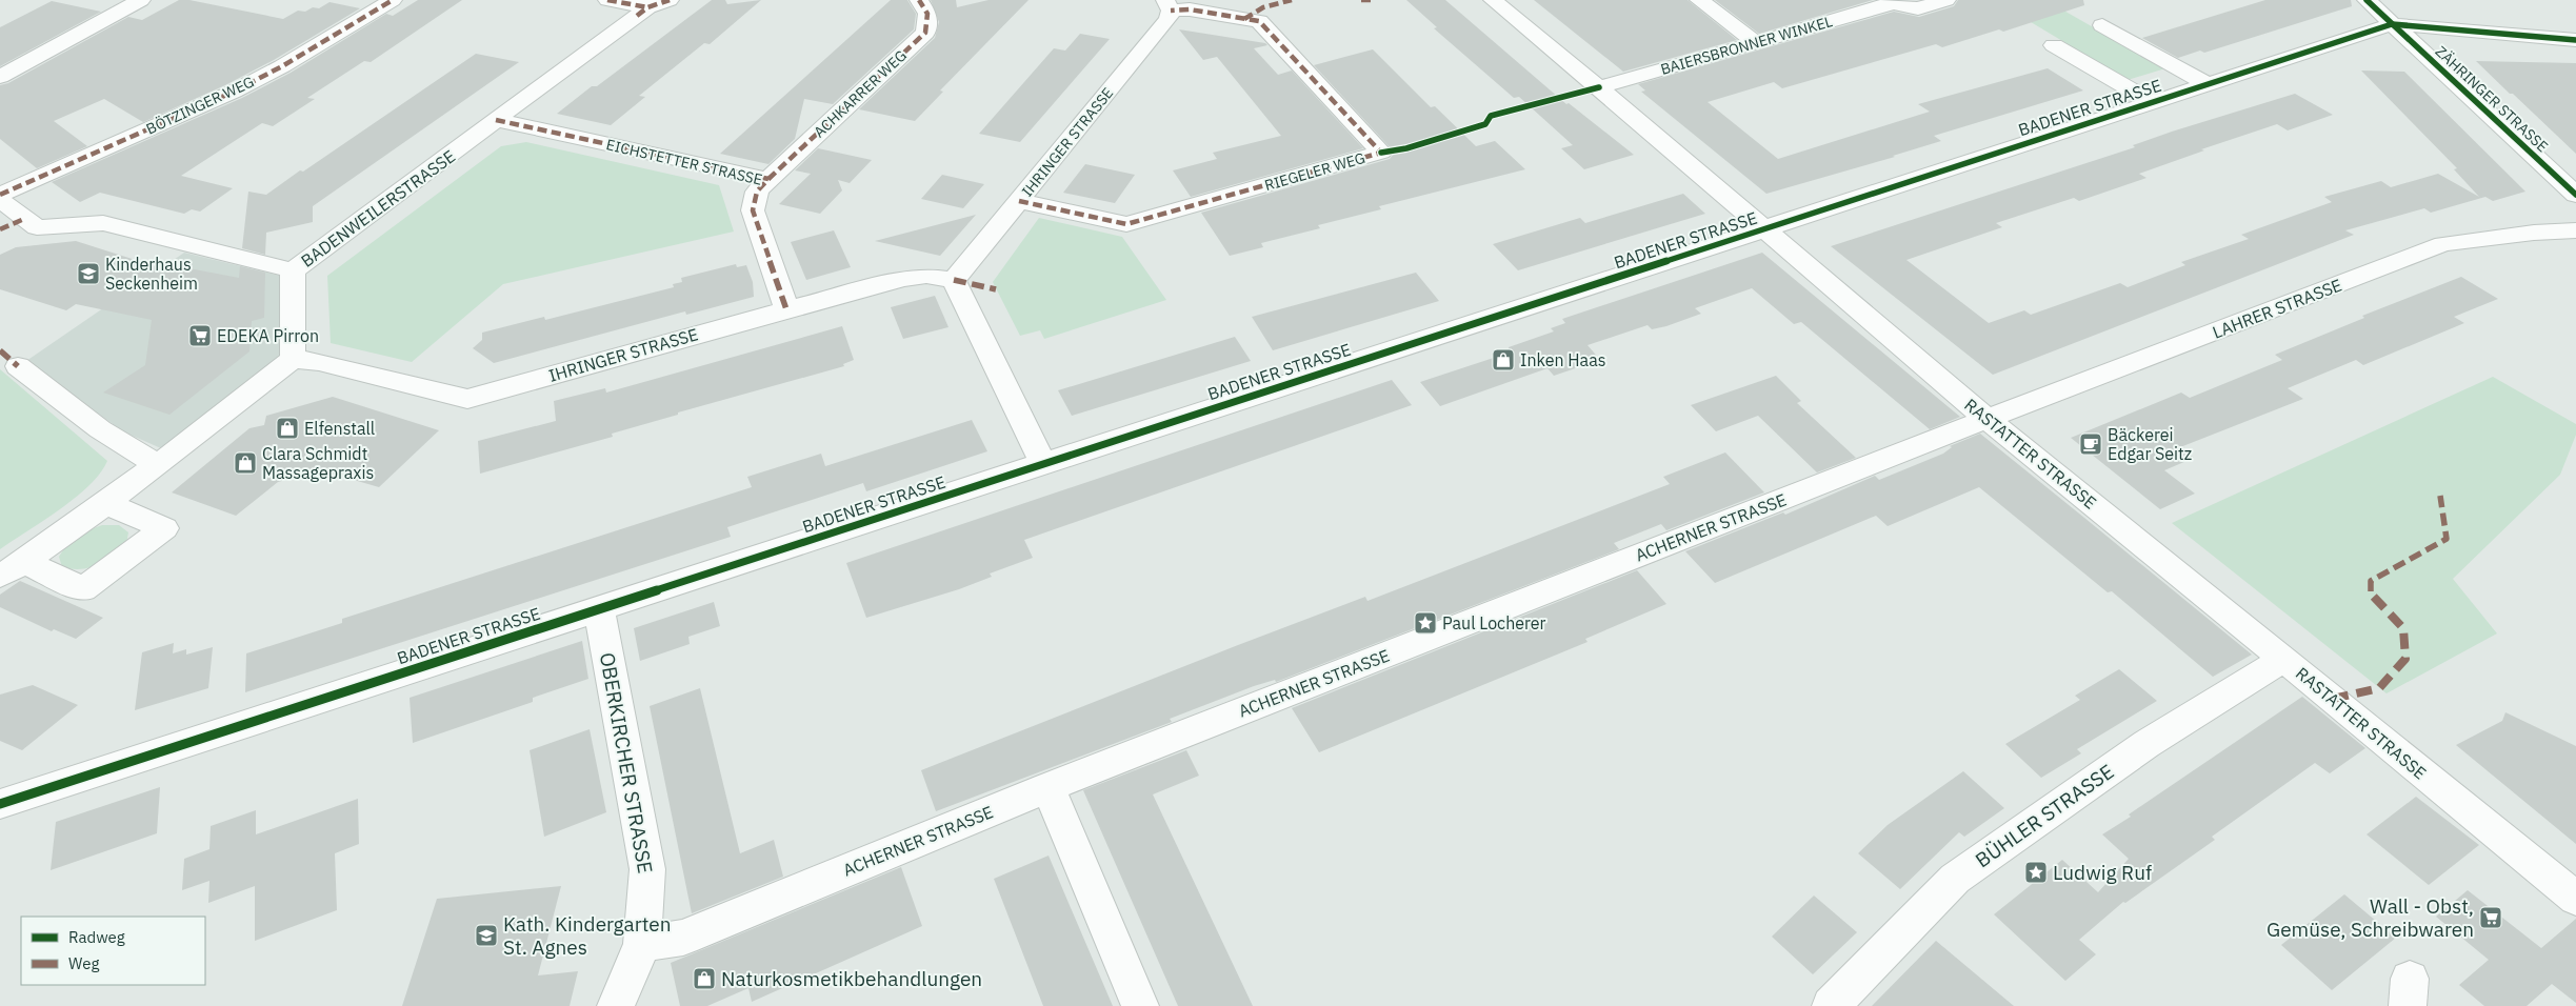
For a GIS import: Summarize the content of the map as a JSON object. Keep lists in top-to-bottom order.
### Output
{
  "streets": {
    "street": [
      "BAIERSBRONNER WINKEL",
      "ACHKARRER WEG",
      "ZÄHRINGER STRASSE",
      "BÖTZINGER WEG",
      "BADENER STRASSE",
      "IHRINGER STRASSE",
      "EICHSTETTER STRASSE",
      "RIEGELER WEG",
      "BADENWEILERSTRASSE",
      "LAHRER STRASSE",
      "RASTATTER STRASSE",
      "ACHERNER STRASSE",
      "OBERKIRCHER STRASSE",
      "BÜHLER STRASSE"
    ]
  },
  "crossings": [
    ["BAIERSBRONNER WINKEL", "RASTATTER STRASSE"],
    ["ACHKARRER WEG", "EICHSTETTER STRASSE"],
    ["ZÄHRINGER STRASSE", "BADENER STRASSE"],
    ["BADENER STRASSE", "RASTATTER STRASSE"],
    ["BADENER STRASSE", "OBERKIRCHER STRASSE"],
    ["IHRINGER STRASSE", "EICHSTETTER STRASSE"],
    ["IHRINGER STRASSE", "RIEGELER WEG"],
    ["IHRINGER STRASSE", "BADENWEILERSTRASSE"],
    ["EICHSTETTER STRASSE", "BADENWEILERSTRASSE"],
    ["LAHRER STRASSE", "RASTATTER STRASSE"],
    ["LAHRER STRASSE", "ACHERNER STRASSE"],
    ["RASTATTER STRASSE", "ACHERNER STRASSE"],
    ["RASTATTER STRASSE", "BÜHLER STRASSE"],
    ["ACHERNER STRASSE", "OBERKIRCHER STRASSE"]
  ],
  "places": {
    "school or university": ["Kinderhaus Seckenheim", "Kath. Kindergarten St. Agnes"],
    "supermarket": ["EDEKA Pirron", "Wall - Obst, Gemüse, Schreibwaren"],
    "shop": [
      "Inken Haas",
      "Elfenstall",
      "Clara Schmidt Massagepraxis",
      "Naturkosmetikbehandlungen"
    ],
    "cafe": ["Bäckerei Edgar Seitz"],
    "place": ["Paul Locherer", "Ludwig Ruf"]
  },
  "legend": ["Radweg", "Weg"]
}
